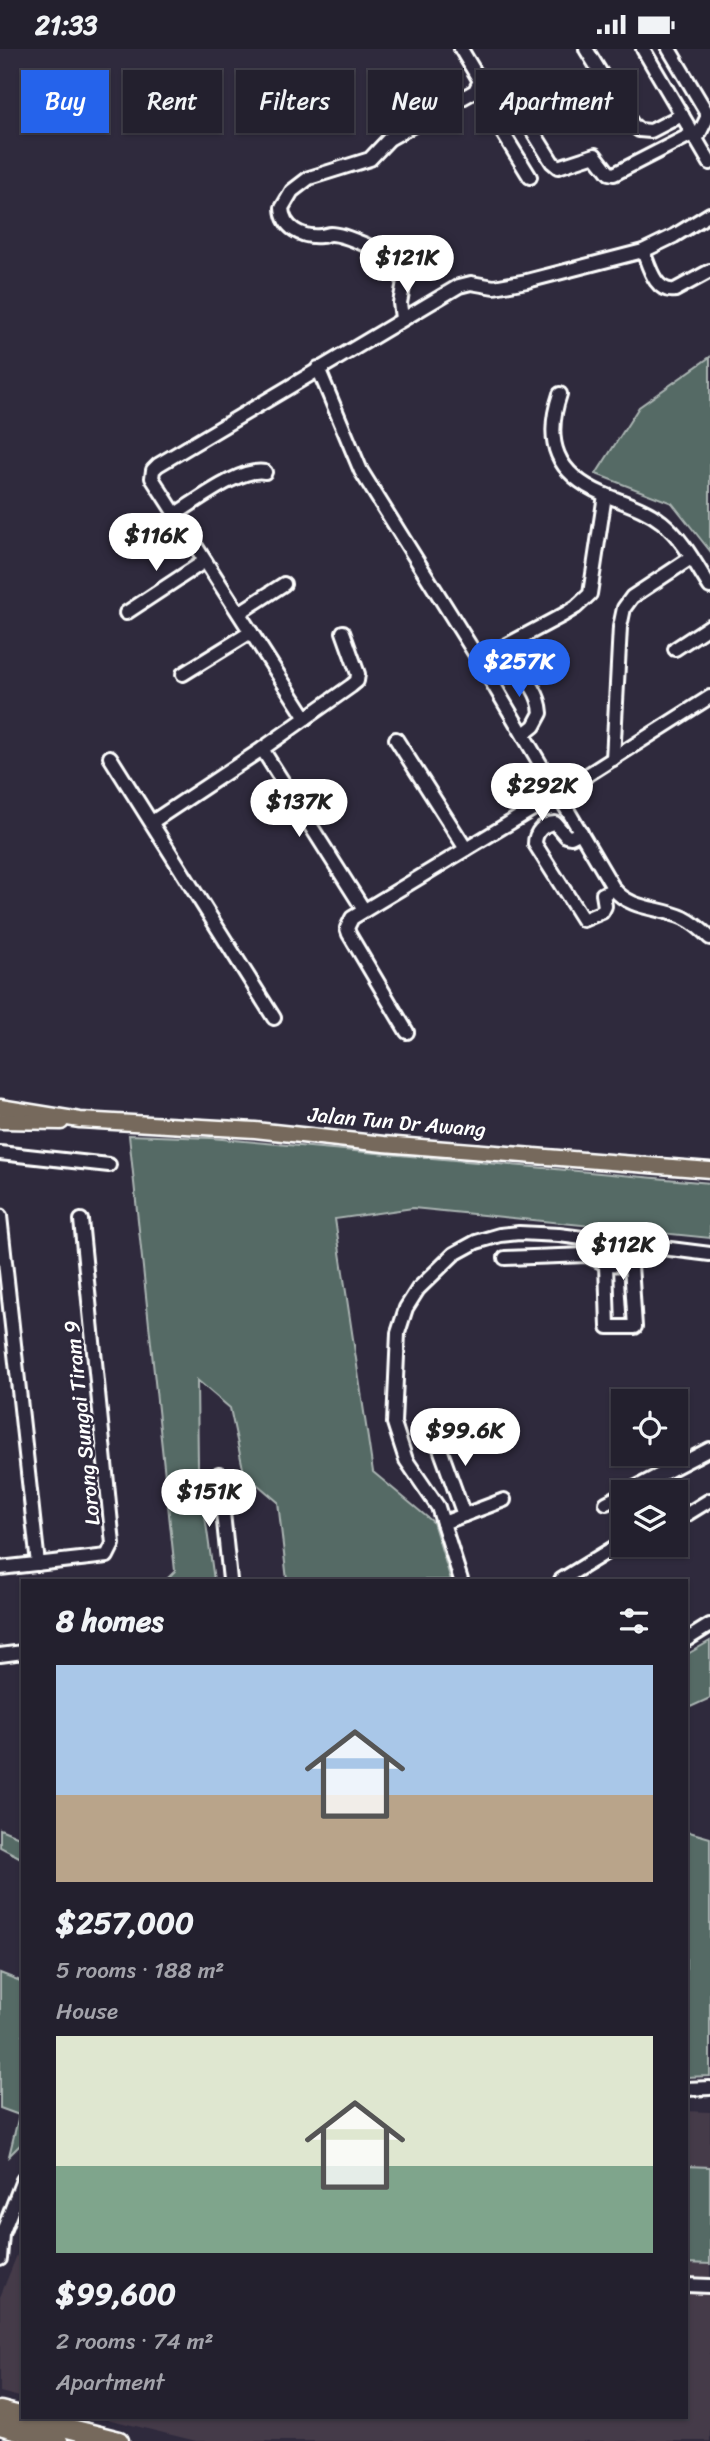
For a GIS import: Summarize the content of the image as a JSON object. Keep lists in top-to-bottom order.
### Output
{
  "streets": {
    "main road": ["Jalan Tun Dr Awang"],
    "street": ["Lorong Sungai Tiram 9"]
  },
  "page": {
    "status": "21:33",
    "chip": [
      "Buy",
      "Rent",
      "Filters",
      "New",
      "Apartment"
    ],
    "price": [
      "$121K",
      "$116K",
      "$257K",
      "$292K",
      "$137K",
      "$112K",
      "$99.6K",
      "$151K"
    ],
    "heading": "8 homes",
    "list": [
      {
        "name": "$257,000",
        "note": "5 rooms · 188 m² · House"
      },
      {
        "name": "$99,600",
        "note": "2 rooms · 74 m² · Apartment"
      }
    ]
  }
}
